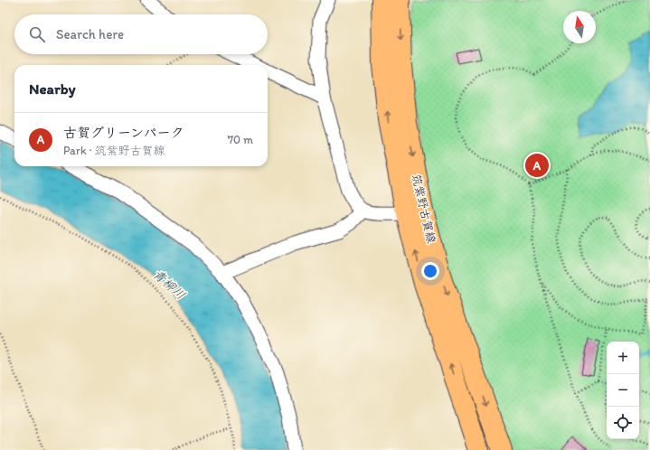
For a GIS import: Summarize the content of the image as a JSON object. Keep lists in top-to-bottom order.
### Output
{
  "streets": {
    "main road": ["筑紫野古賀線"]
  },
  "water": ["青柳川"],
  "north": "top",
  "page": {
    "search": "Search here",
    "heading": "Nearby",
    "list": [
      {
        "mark": "A",
        "name": "古賀グリーンパーク",
        "note": "Park · 筑紫野古賀線",
        "value": "70 m"
      }
    ],
    "pins": "A",
    "map_buttons": ["+", "−"]
  }
}
